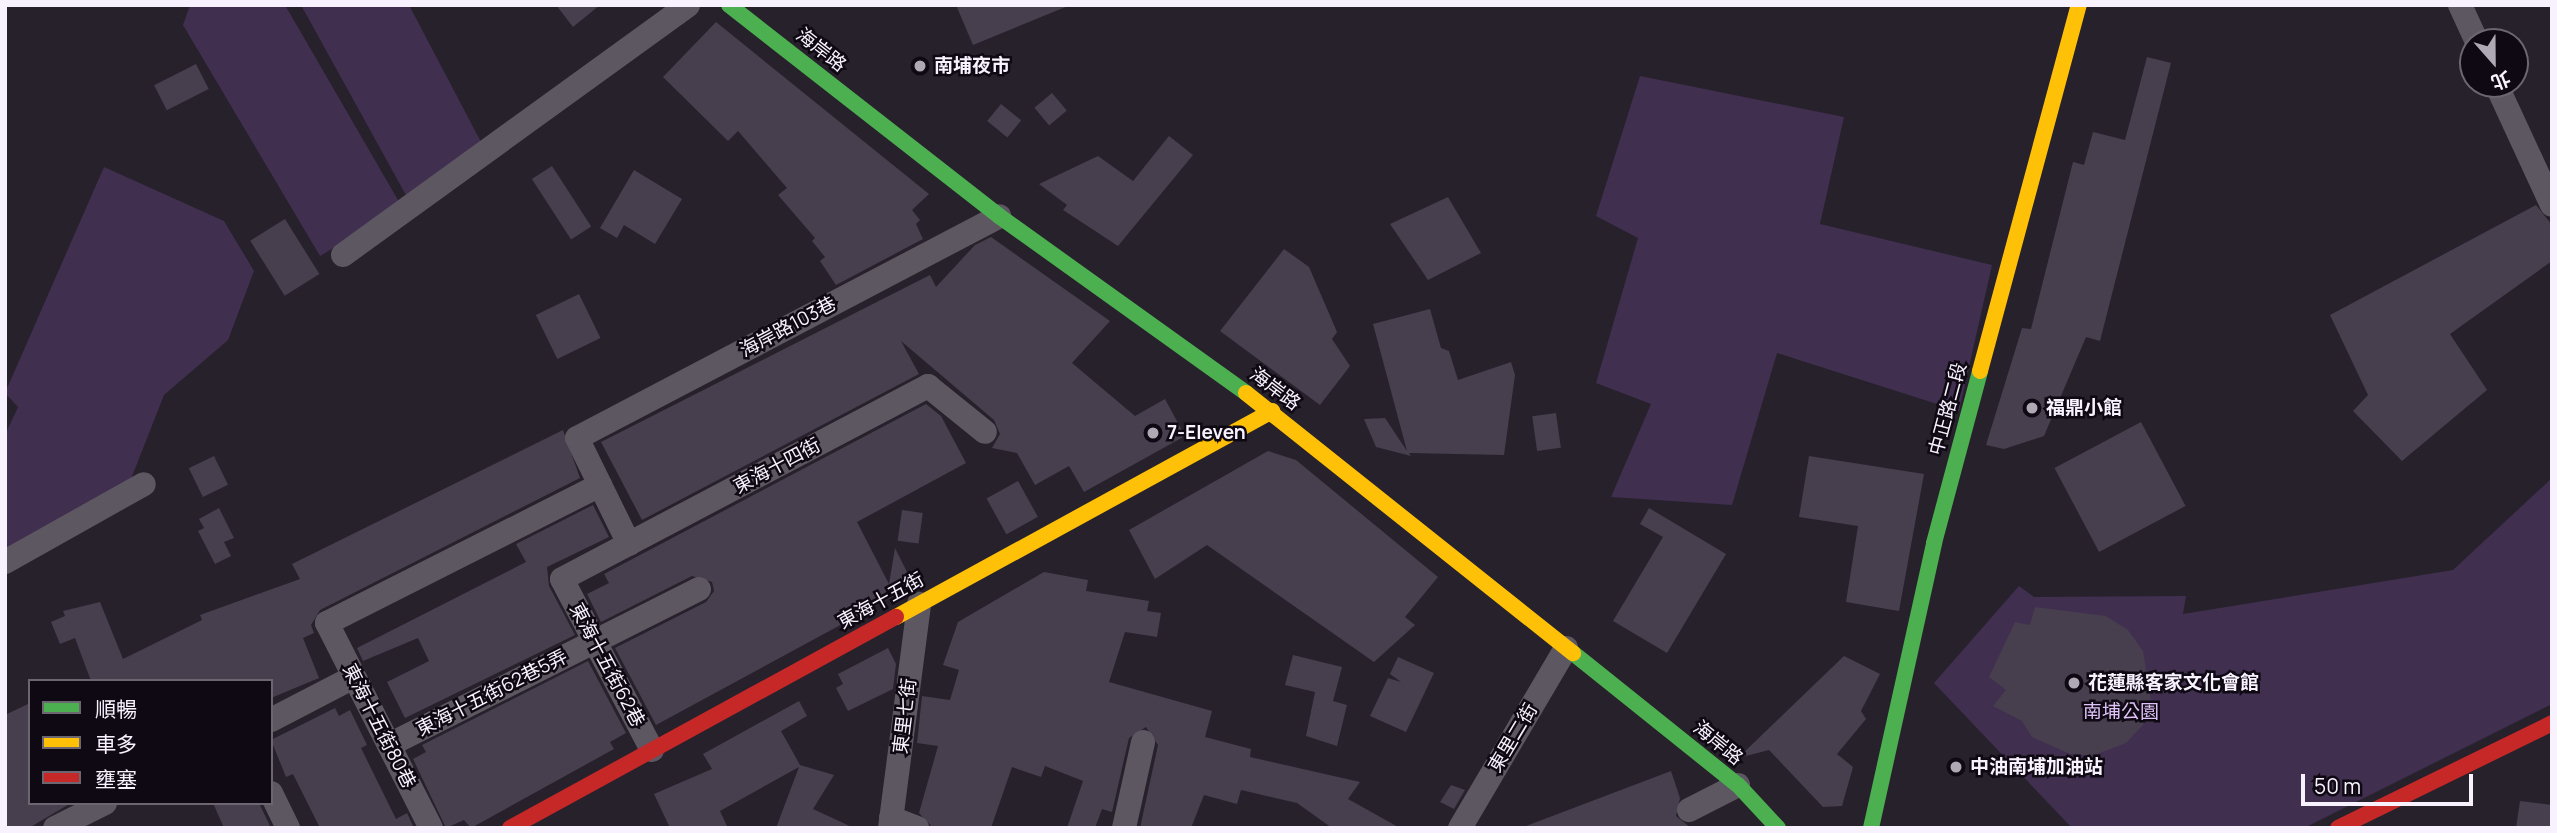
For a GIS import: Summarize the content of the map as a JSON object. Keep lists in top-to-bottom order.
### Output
{
  "streets": {
    "street": [
      "海岸路",
      "海岸路103巷",
      "中正路二段",
      "東海十四街",
      "東海十五街",
      "東海十五街62巷",
      "東海十五街62巷5弄",
      "東里七街",
      "東海十五街80巷",
      "東里二街"
    ]
  },
  "crossings": [
    ["海岸路", "海岸路103巷"],
    ["海岸路", "東海十五街"],
    ["海岸路", "東里二街"],
    ["海岸路103巷", "東海十五街80巷"],
    ["東海十四街", "東海十五街62巷"],
    ["東海十五街", "東海十五街62巷"],
    ["東海十五街", "東里七街"],
    ["東海十五街62巷", "東海十五街62巷5弄"],
    ["東海十五街62巷5弄", "東海十五街80巷"]
  ],
  "parks": ["南埔公園"],
  "places": [
    "南埔夜市",
    "福鼎小館",
    "7-Eleven",
    "花蓮縣客家文化會館",
    "中油南埔加油站"
  ],
  "legend": ["順暢", "車多", "壅塞"],
  "scale_bar": "50 m",
  "north": "bottom"
}
